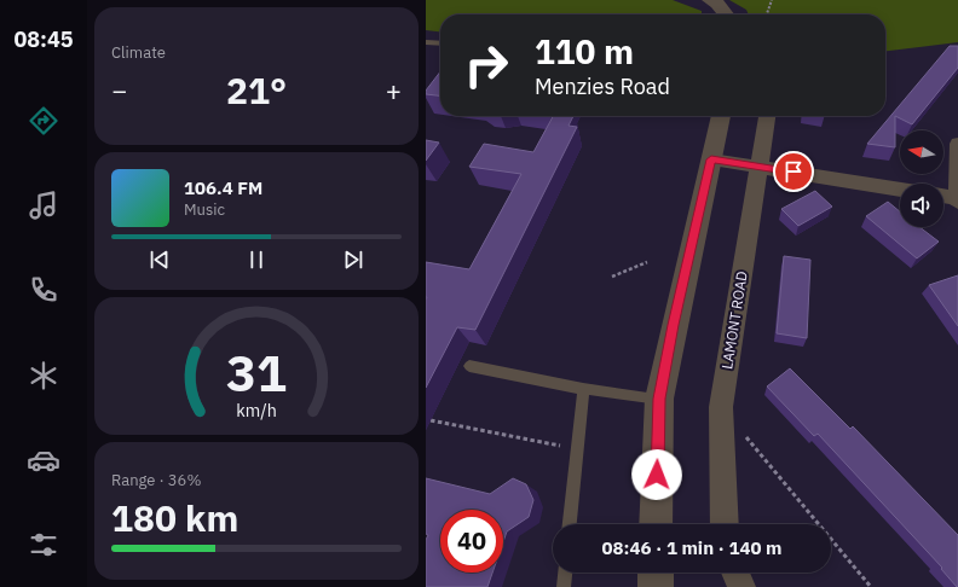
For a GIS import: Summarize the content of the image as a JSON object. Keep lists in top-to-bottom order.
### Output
{
  "streets": {
    "street": ["LAMONT ROAD"]
  },
  "north": "left",
  "page": {
    "tabs": "08:45",
    "tile": [
      "Climate",
      ["Range · 36%", "180 km"]
    ],
    "turn": ["110 m", "Menzies Road"],
    "heat": ["−", "21°", "+"],
    "song": ["106.4 FM", "Music"],
    "limit": "40",
    "trip": "08:46 · 1 min · 140 m",
    "gauge": ["31", "km/h"]
  }
}
